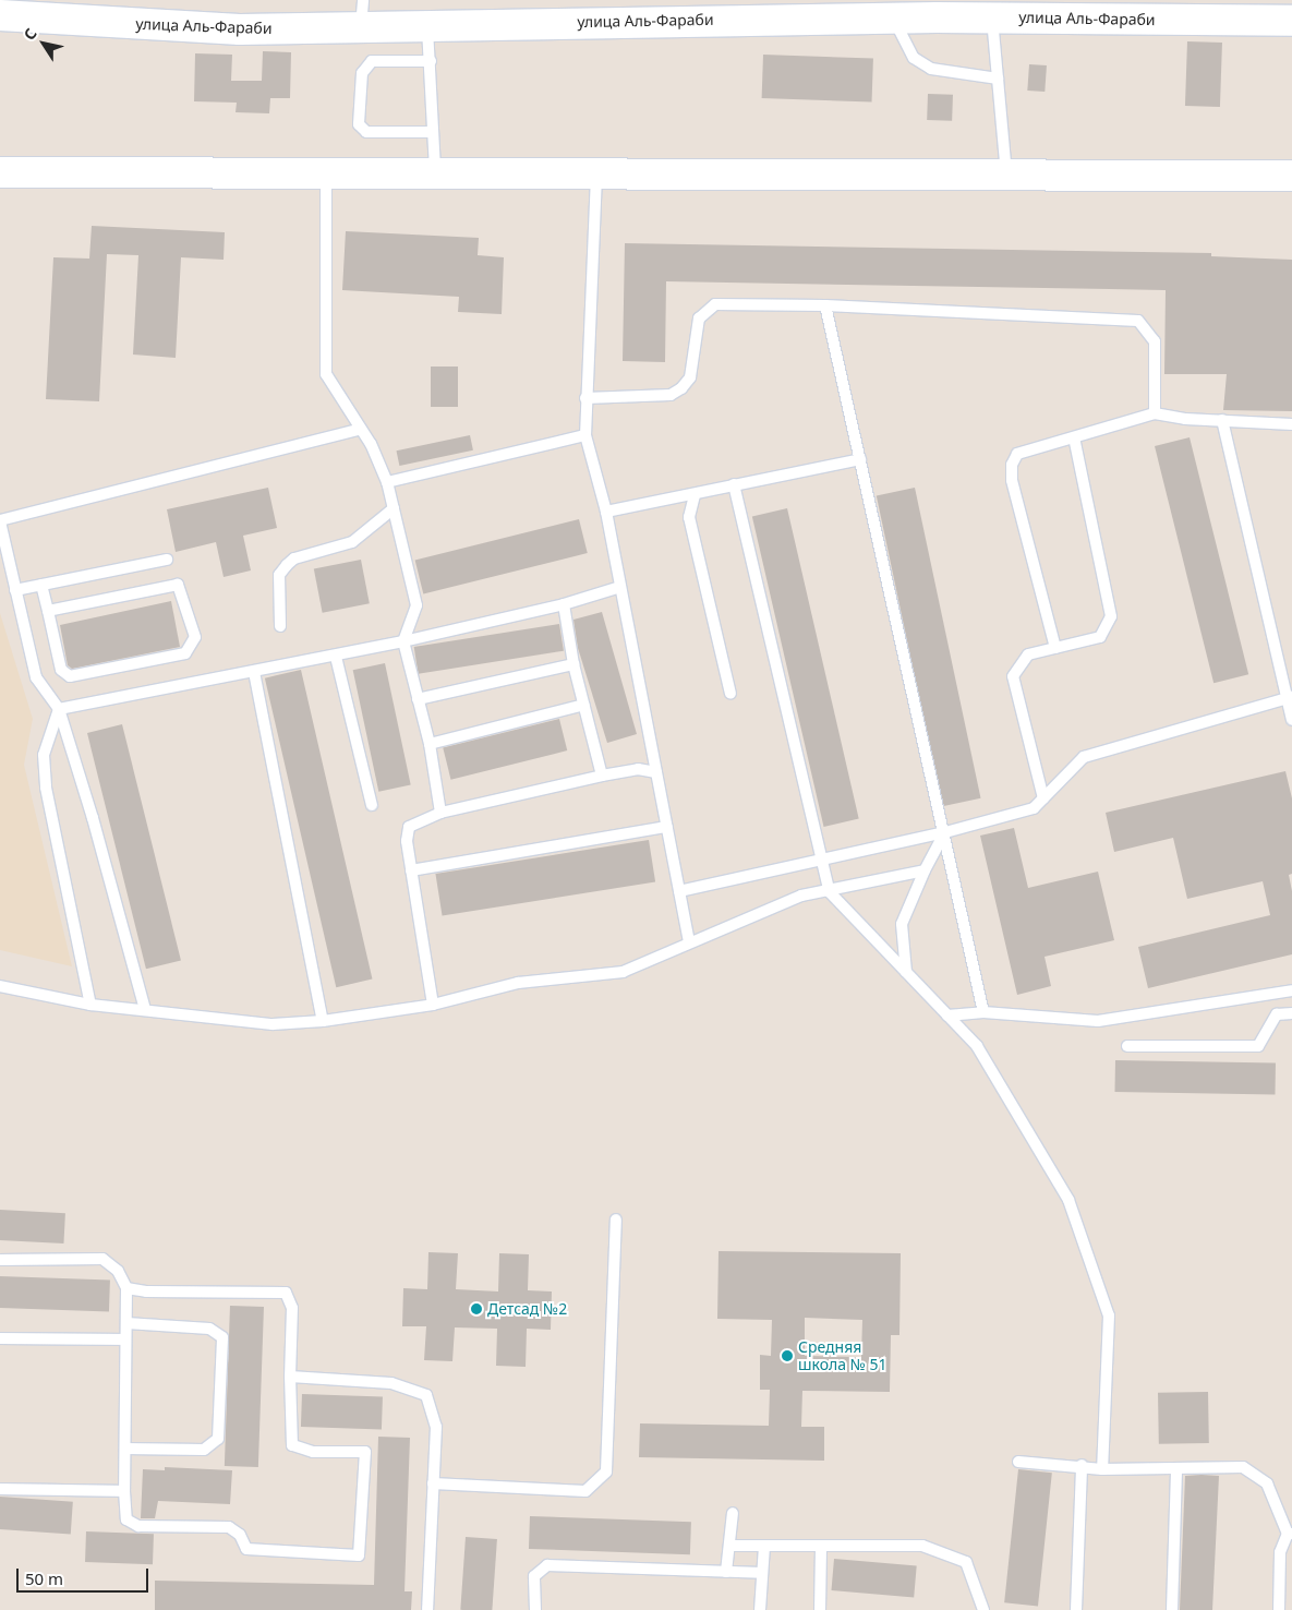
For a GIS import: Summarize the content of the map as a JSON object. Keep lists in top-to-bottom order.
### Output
{
  "streets": {
    "main road": ["улица Аль-Фараби"]
  },
  "places": ["Детсад №2", "Средняя школа № 51"],
  "scale_bar": "50 m",
  "north": "top left"
}
